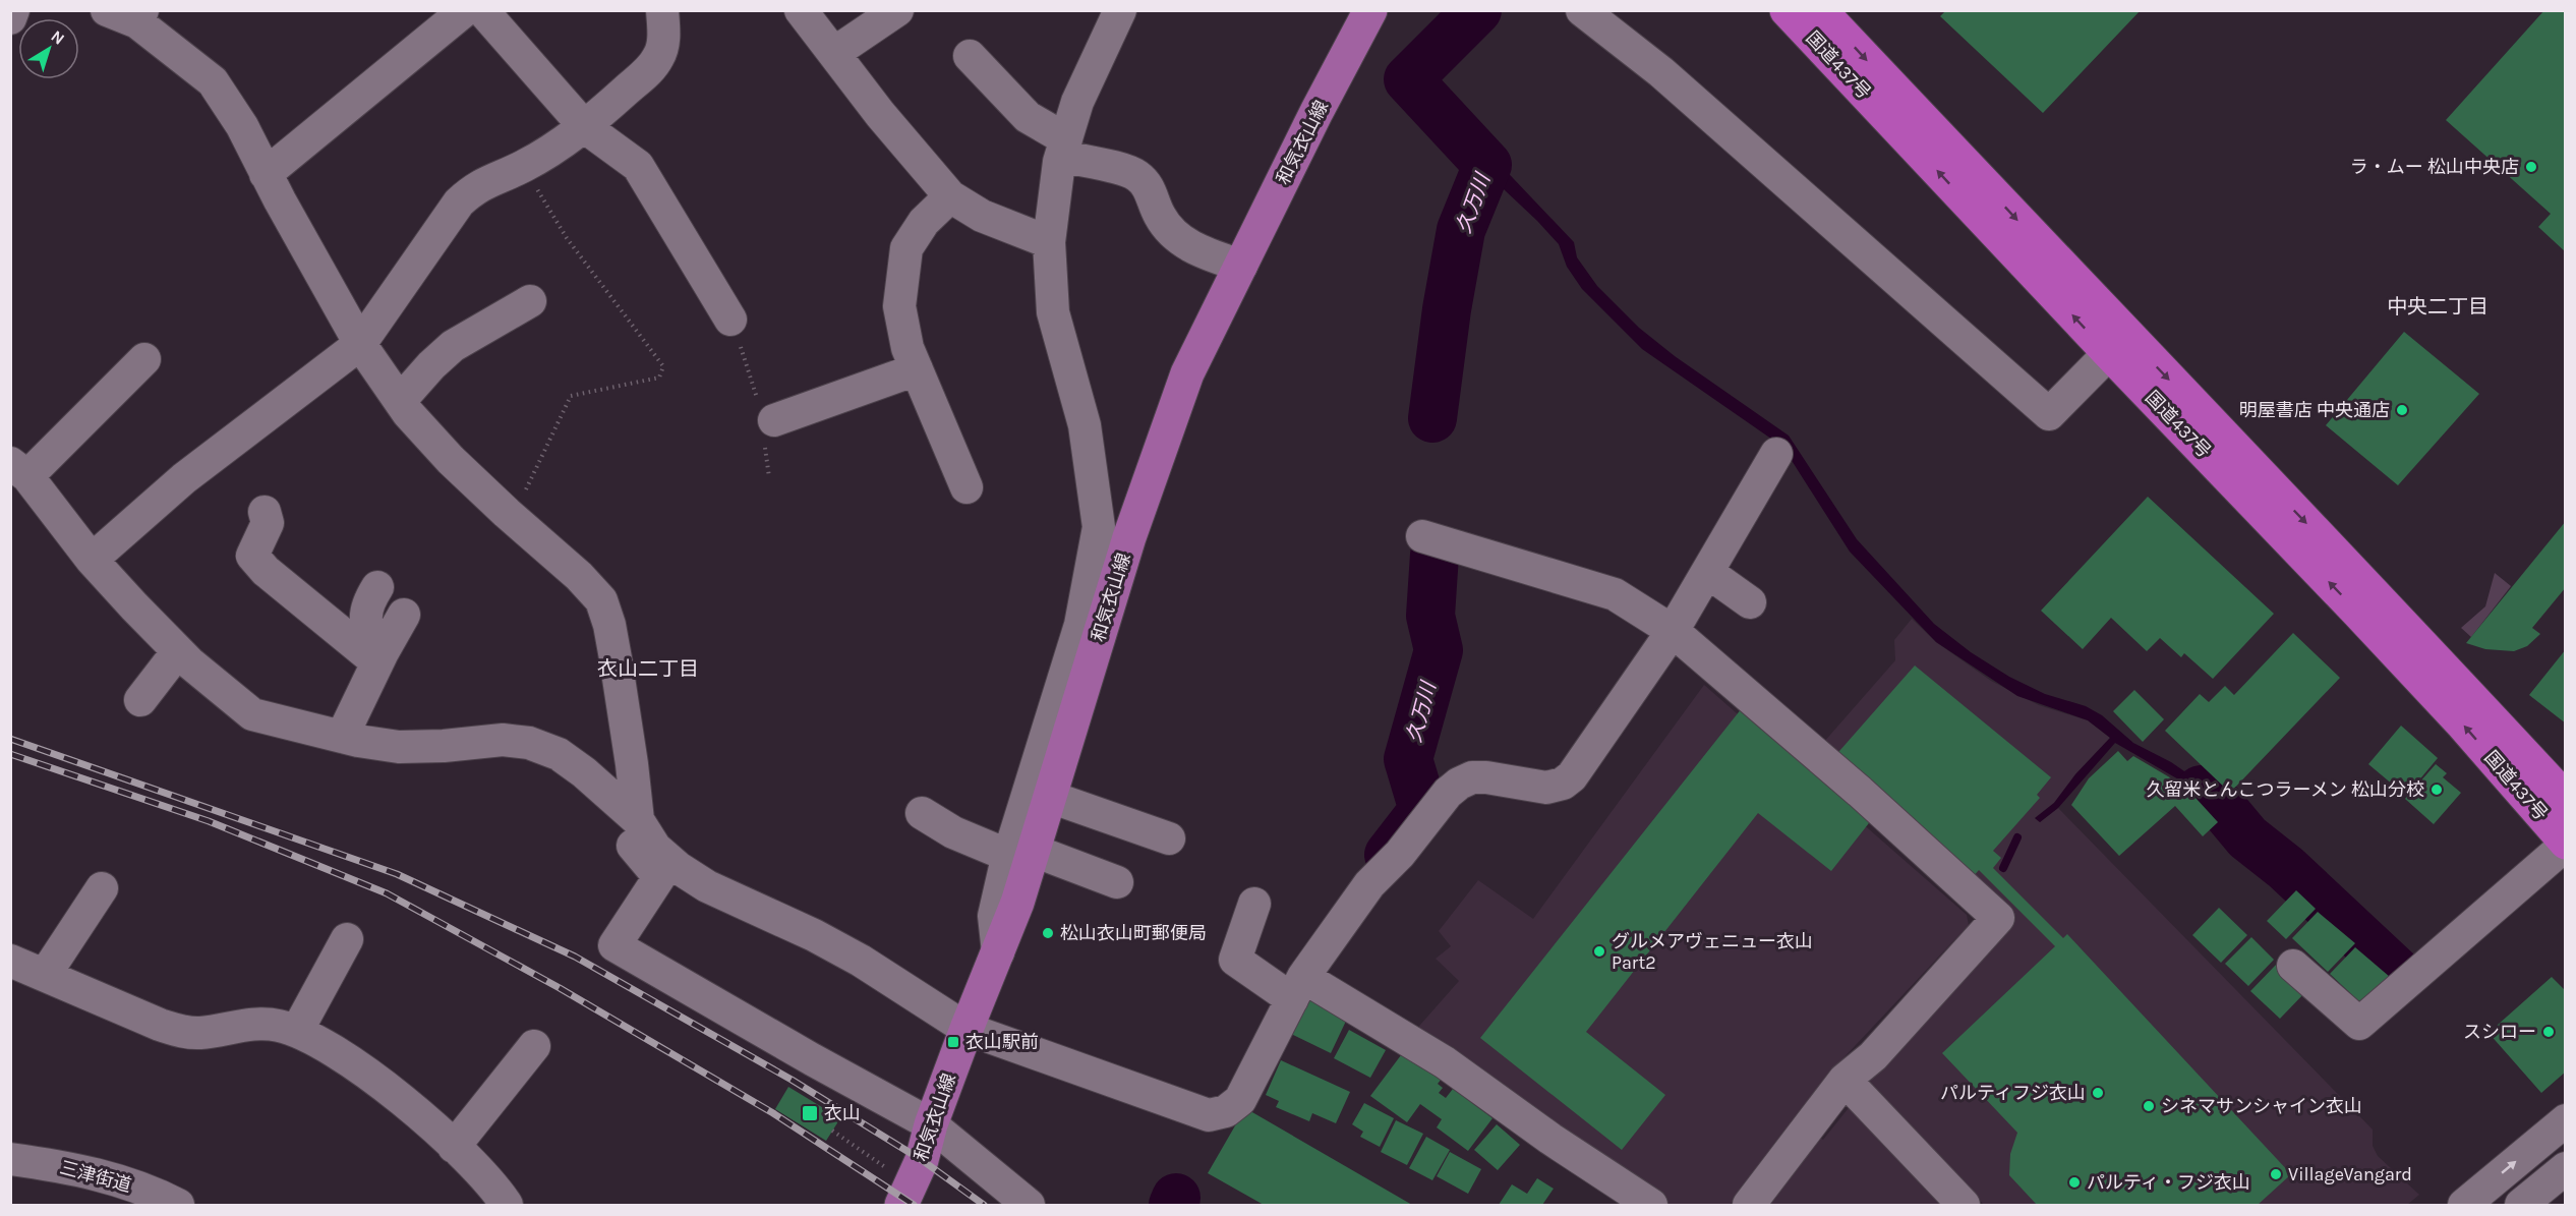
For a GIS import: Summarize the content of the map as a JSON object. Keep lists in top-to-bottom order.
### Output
{
  "streets": {
    "highway": ["国道437号"],
    "main road": ["和気衣山線"],
    "street": ["三津街道"]
  },
  "districts": ["中央二丁目", "衣山二丁目"],
  "water": ["久万川"],
  "places": {
    "other": [
      "ラ・ムー 松山中央店",
      "明屋書店 中央通店",
      "久留米とんこつラーメン 松山分校",
      "松山衣山町郵便局",
      "グルメアヴェニュー衣山 Part2",
      "スシロー",
      "パルティフジ衣山",
      "シネマサンシャイン衣山",
      "VillageVangard",
      "パルティ・フジ衣山"
    ],
    "transit": ["衣山駅前", "衣山"]
  },
  "north": "top right"
}
